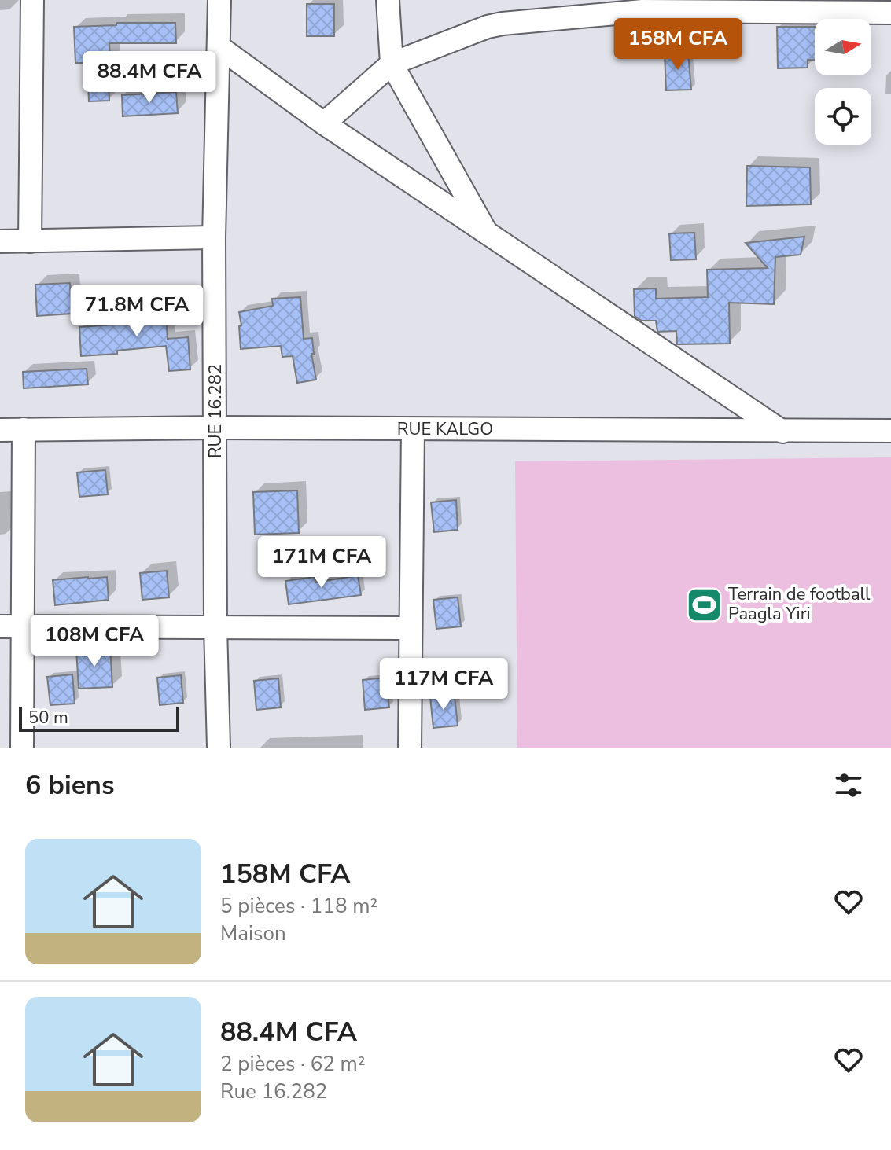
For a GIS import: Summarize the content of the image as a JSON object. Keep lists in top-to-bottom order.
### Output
{
  "streets": {
    "street": ["RUE 16.282", "RUE KALGO"]
  },
  "crossings": [
    ["RUE 16.282", "RUE KALGO"]
  ],
  "places": {
    "sports": ["Terrain de football Paagla Yiri"]
  },
  "scale_bar": "50 m",
  "north": "right",
  "page": {
    "price": [
      "158M CFA",
      "88.4M CFA",
      "71.8M CFA",
      "171M CFA",
      "108M CFA",
      "117M CFA"
    ],
    "scale": "50 m",
    "heading": "6 biens",
    "list": [
      {
        "name": "158M CFA",
        "note": "5 pièces · 118 m² · Maison"
      },
      {
        "name": "88.4M CFA",
        "note": "2 pièces · 62 m² · Rue 16.282"
      }
    ]
  }
}
